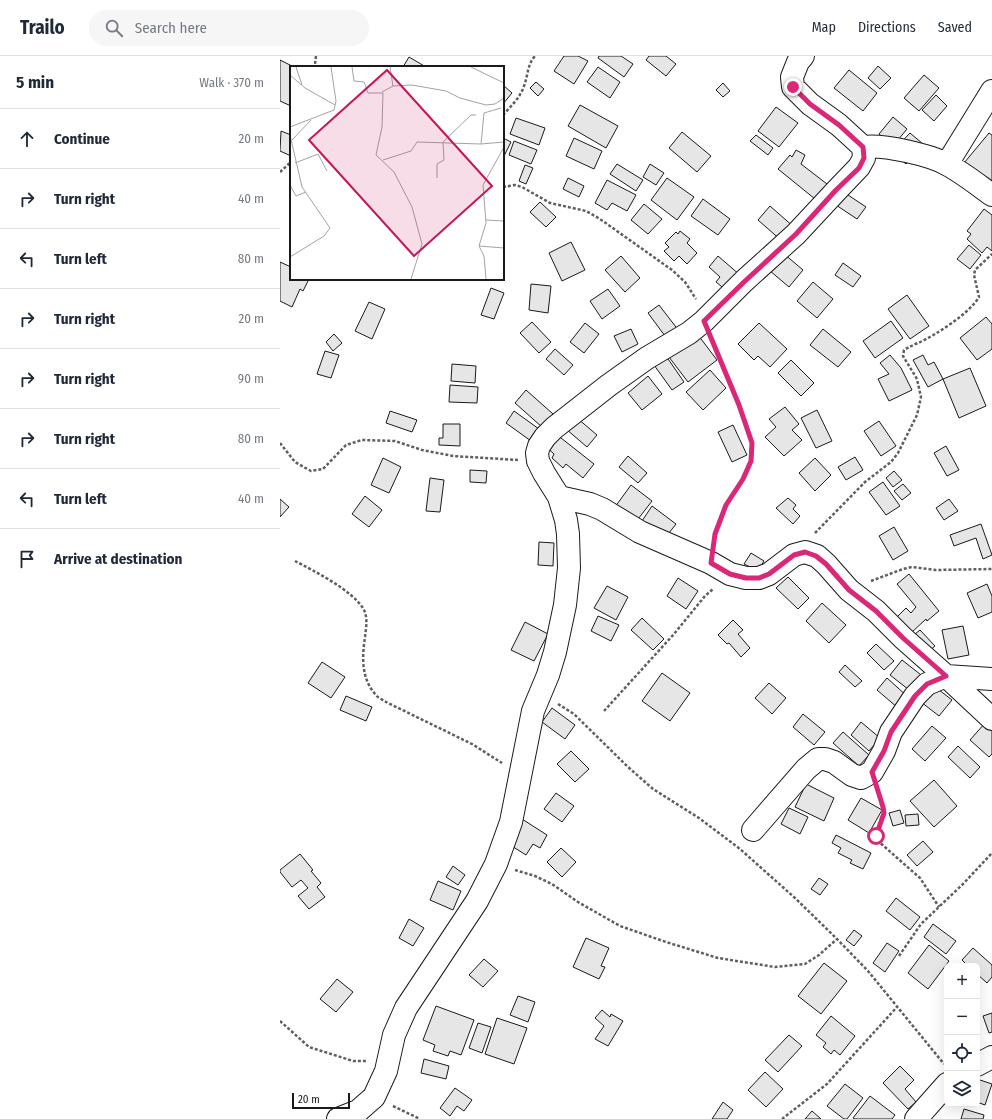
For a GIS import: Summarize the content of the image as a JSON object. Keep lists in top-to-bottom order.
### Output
{
  "scale_bar": "20 m",
  "page": {
    "header": "Trailo",
    "search": "Search here",
    "nav": ["Map", "Directions", "Saved"],
    "heading": ["5 min", "Walk · 370 m"],
    "list": [
      ["Continue", "20 m"],
      ["Turn right", "40 m"],
      ["Turn left", "80 m"],
      ["Turn right", "20 m"],
      ["Turn right", "90 m"],
      ["Turn right", "80 m"],
      ["Turn left", "40 m"],
      "Arrive at destination"
    ],
    "map_buttons": ["+", "−"],
    "scale": "20 m"
  }
}
